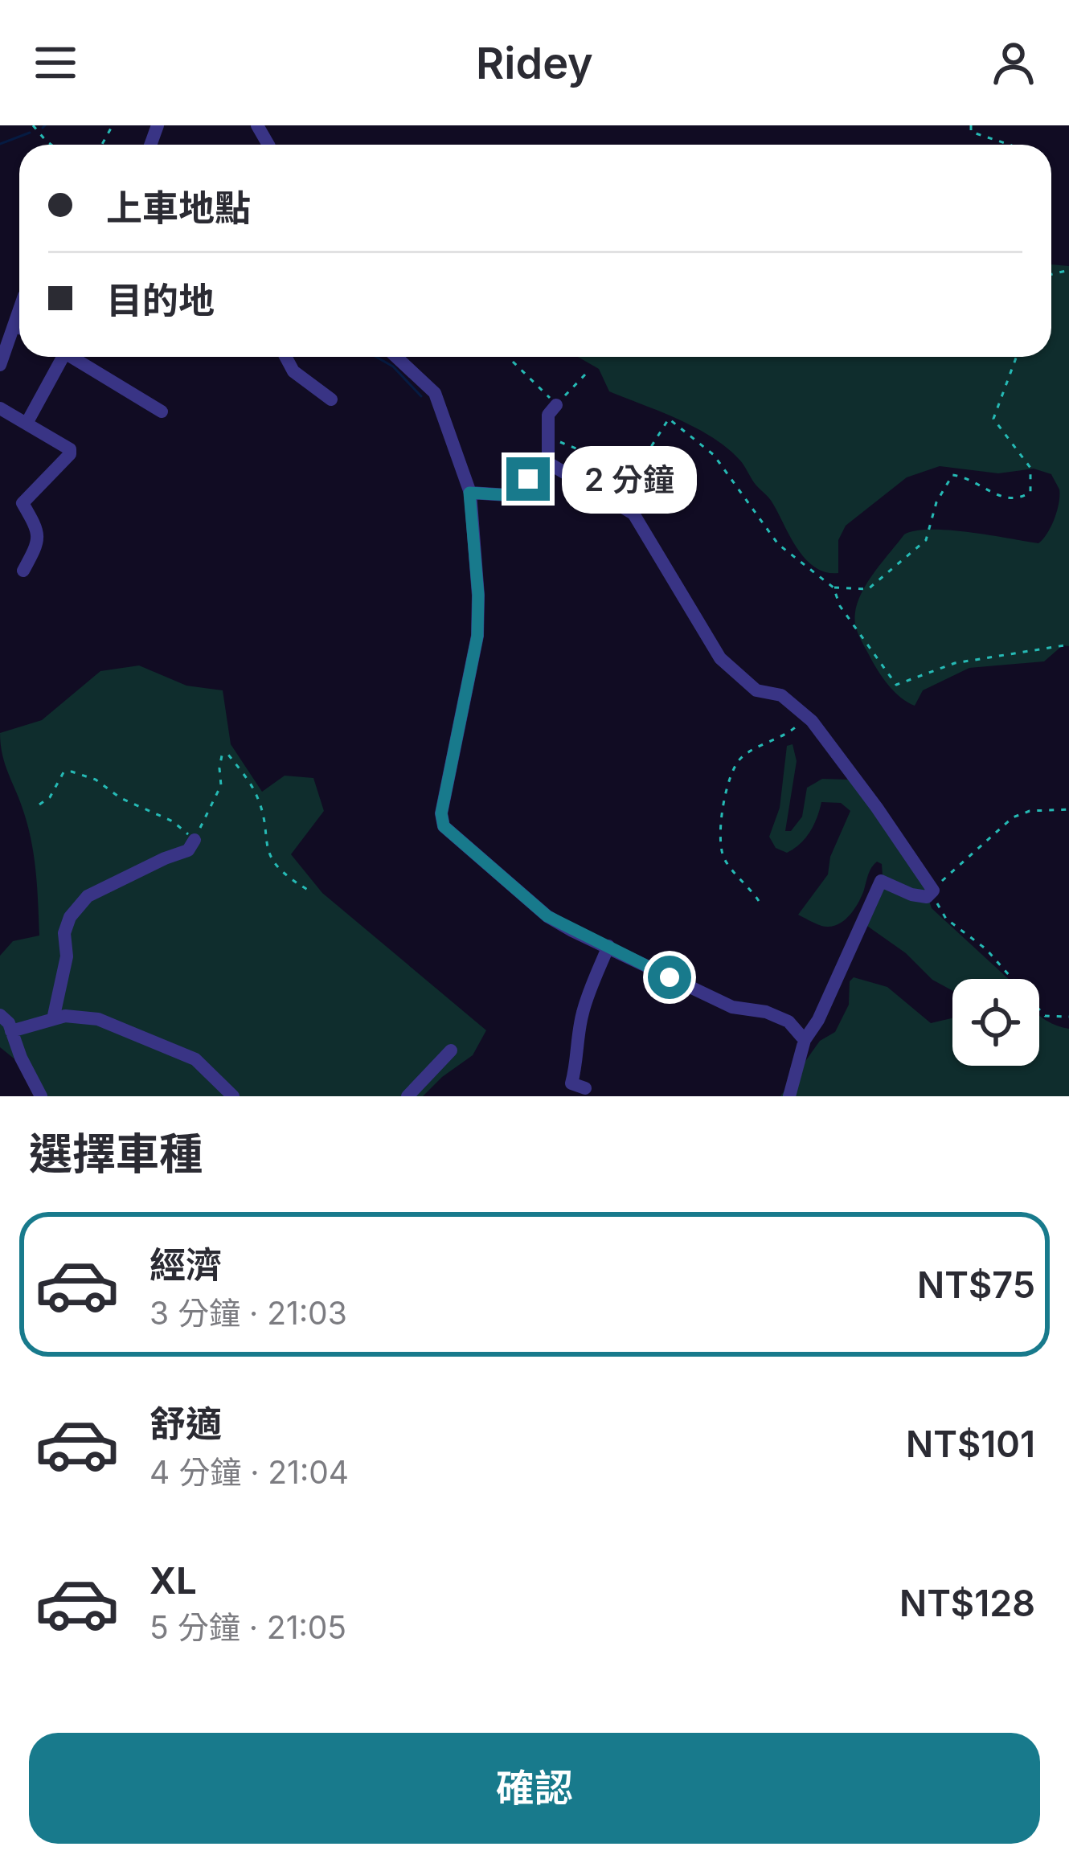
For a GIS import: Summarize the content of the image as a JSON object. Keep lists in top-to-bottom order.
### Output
{
  "page": {
    "header": "Ridey",
    "banner": ["上車地點", "目的地"],
    "bubble": "2 分鐘",
    "heading": "選擇車種",
    "list": [
      {
        "name": "經濟",
        "note": "3 分鐘 · 21:03",
        "value": "NT$75"
      },
      {
        "name": "舒適",
        "note": "4 分鐘 · 21:04",
        "value": "NT$101"
      },
      {
        "name": "XL",
        "note": "5 分鐘 · 21:05",
        "value": "NT$128"
      }
    ],
    "buttons": "確認"
  }
}
